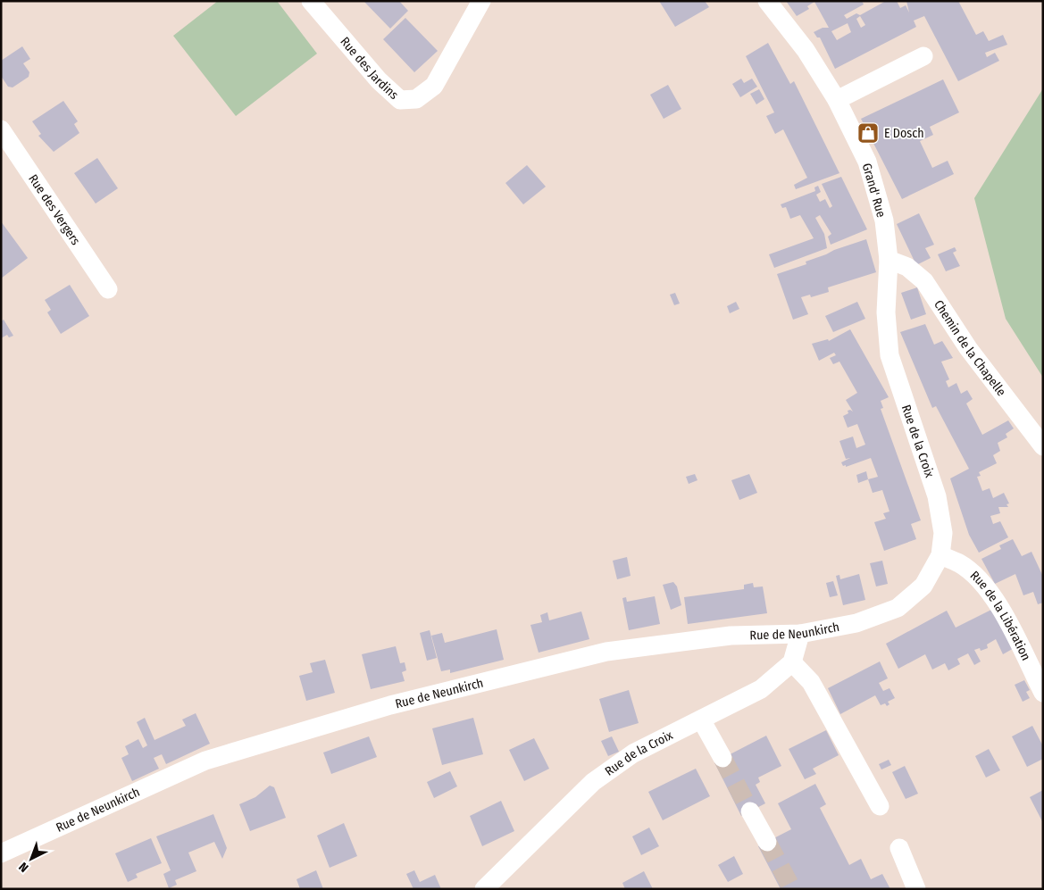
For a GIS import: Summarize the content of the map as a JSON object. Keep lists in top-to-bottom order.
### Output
{
  "streets": {
    "street": [
      "Rue des Jardins",
      "Grand' Rue",
      "Rue des Vergers",
      "Chemin de la Chapelle",
      "Rue de la Croix",
      "Rue de la Libération",
      "Rue de Neunkirch"
    ]
  },
  "crossings": [
    ["Grand' Rue", "Chemin de la Chapelle"],
    ["Grand' Rue", "Rue de la Croix"],
    ["Chemin de la Chapelle", "Rue de la Croix"],
    ["Rue de la Croix", "Rue de la Libération"],
    ["Rue de la Croix", "Rue de Neunkirch"]
  ],
  "places": {
    "shop": ["E Dosch"]
  },
  "north": "bottom left"
}
